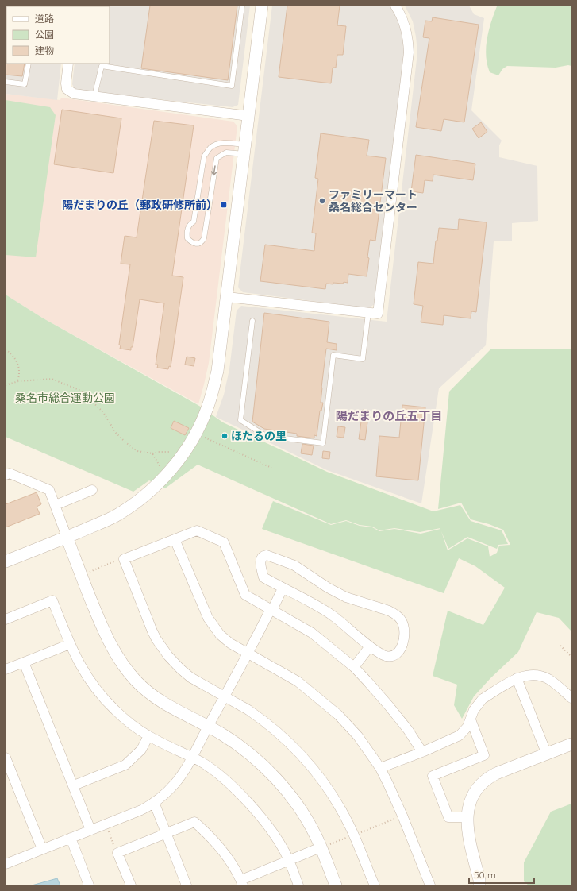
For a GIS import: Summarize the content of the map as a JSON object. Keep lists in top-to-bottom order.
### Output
{
  "districts": ["陽だまりの丘五丁目"],
  "parks": ["桑名市総合運動公園"],
  "places": {
    "other": ["ファミリーマート 桑名総合センター", "ほたるの里"],
    "transit": ["陽だまりの丘（郵政研修所前）"]
  },
  "legend": ["道路", "公園", "建物"],
  "scale_bar": "50 m"
}
